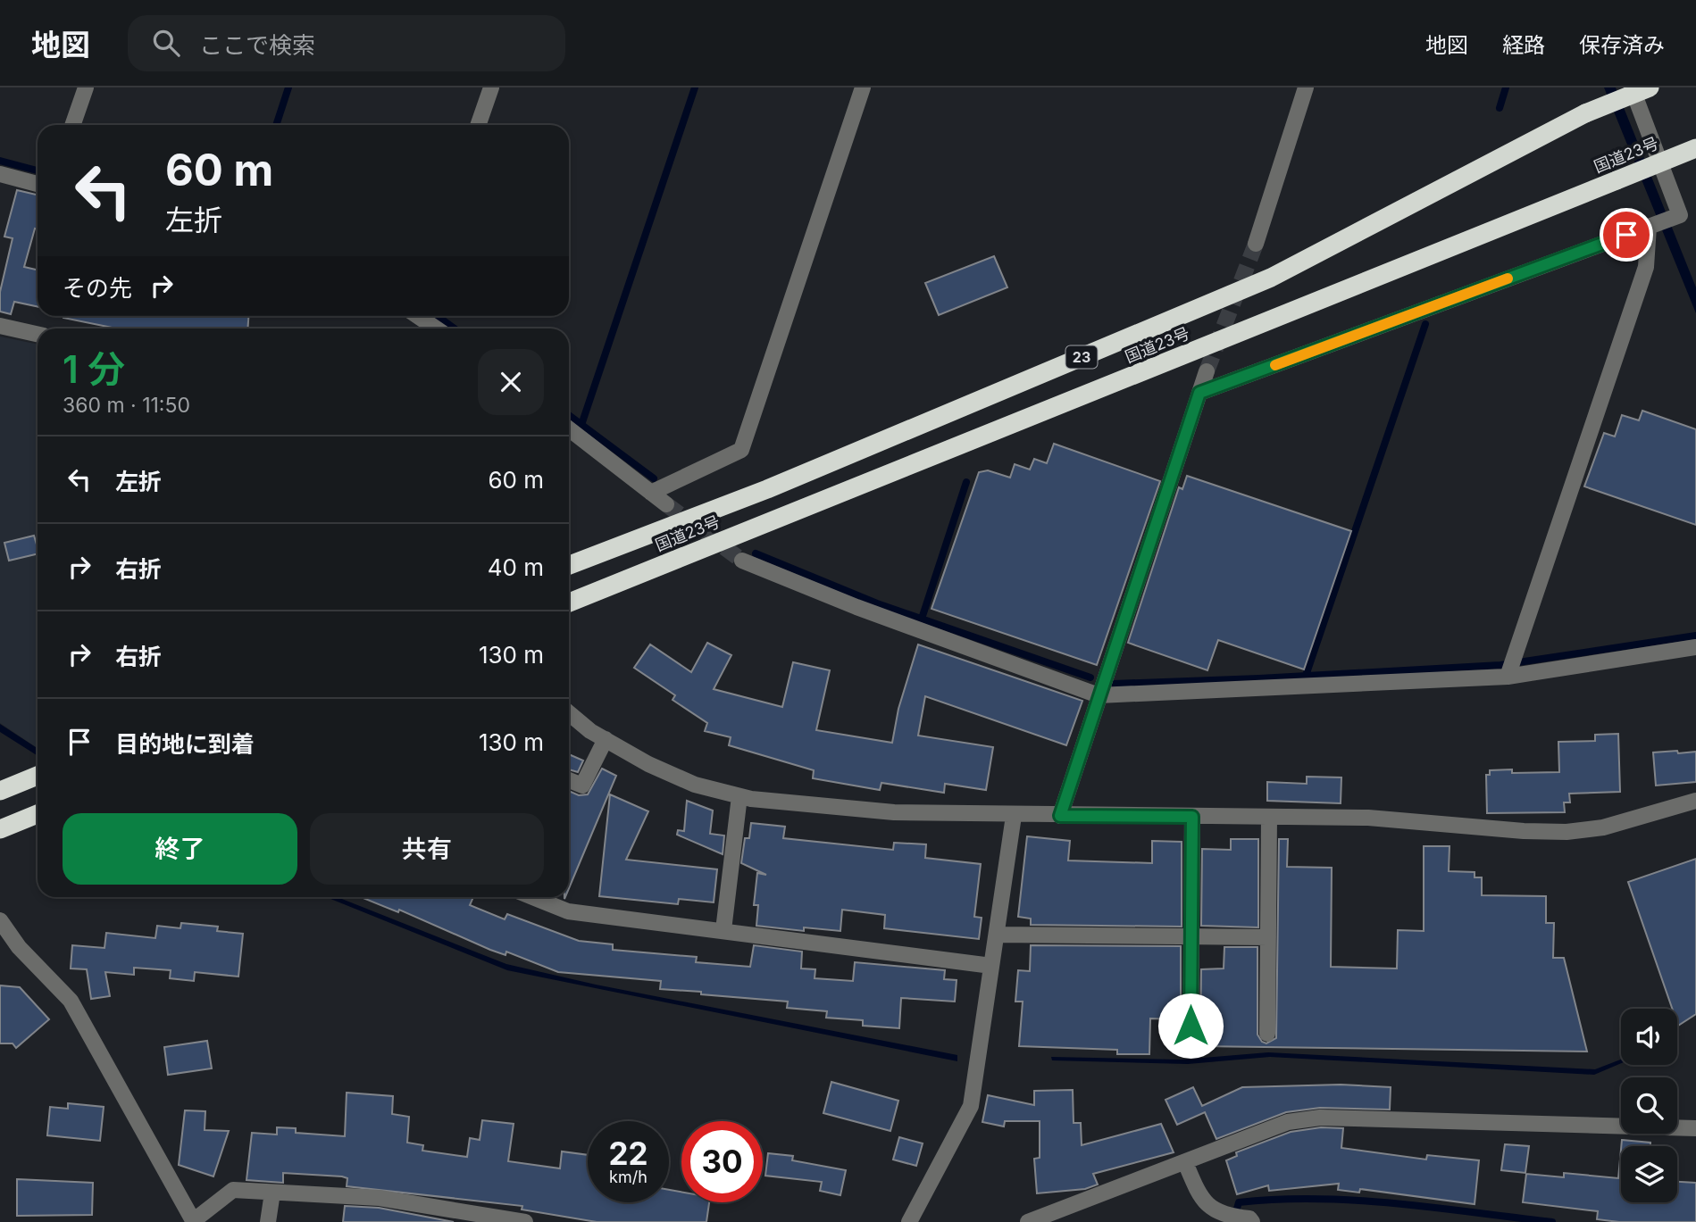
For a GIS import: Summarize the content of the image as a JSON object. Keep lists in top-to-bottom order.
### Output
{
  "streets": {
    "highway": ["国道23号", "23"]
  },
  "page": {
    "header": "地図",
    "search": "ここで検索",
    "nav": ["地図", "経路", "保存済み"],
    "turn": ["60 m", "左折"],
    "then": "その先",
    "heading": ["1 分", "360 m · 11:50"],
    "list": [
      {
        "name": "左折",
        "value": "60 m"
      },
      {
        "name": "右折",
        "value": "40 m"
      },
      {
        "name": "右折",
        "value": "130 m"
      },
      {
        "name": "目的地に到着",
        "value": "130 m"
      }
    ],
    "buttons": ["終了", "共有"],
    "speed": "22 km/h",
    "limit": "30"
  }
}
